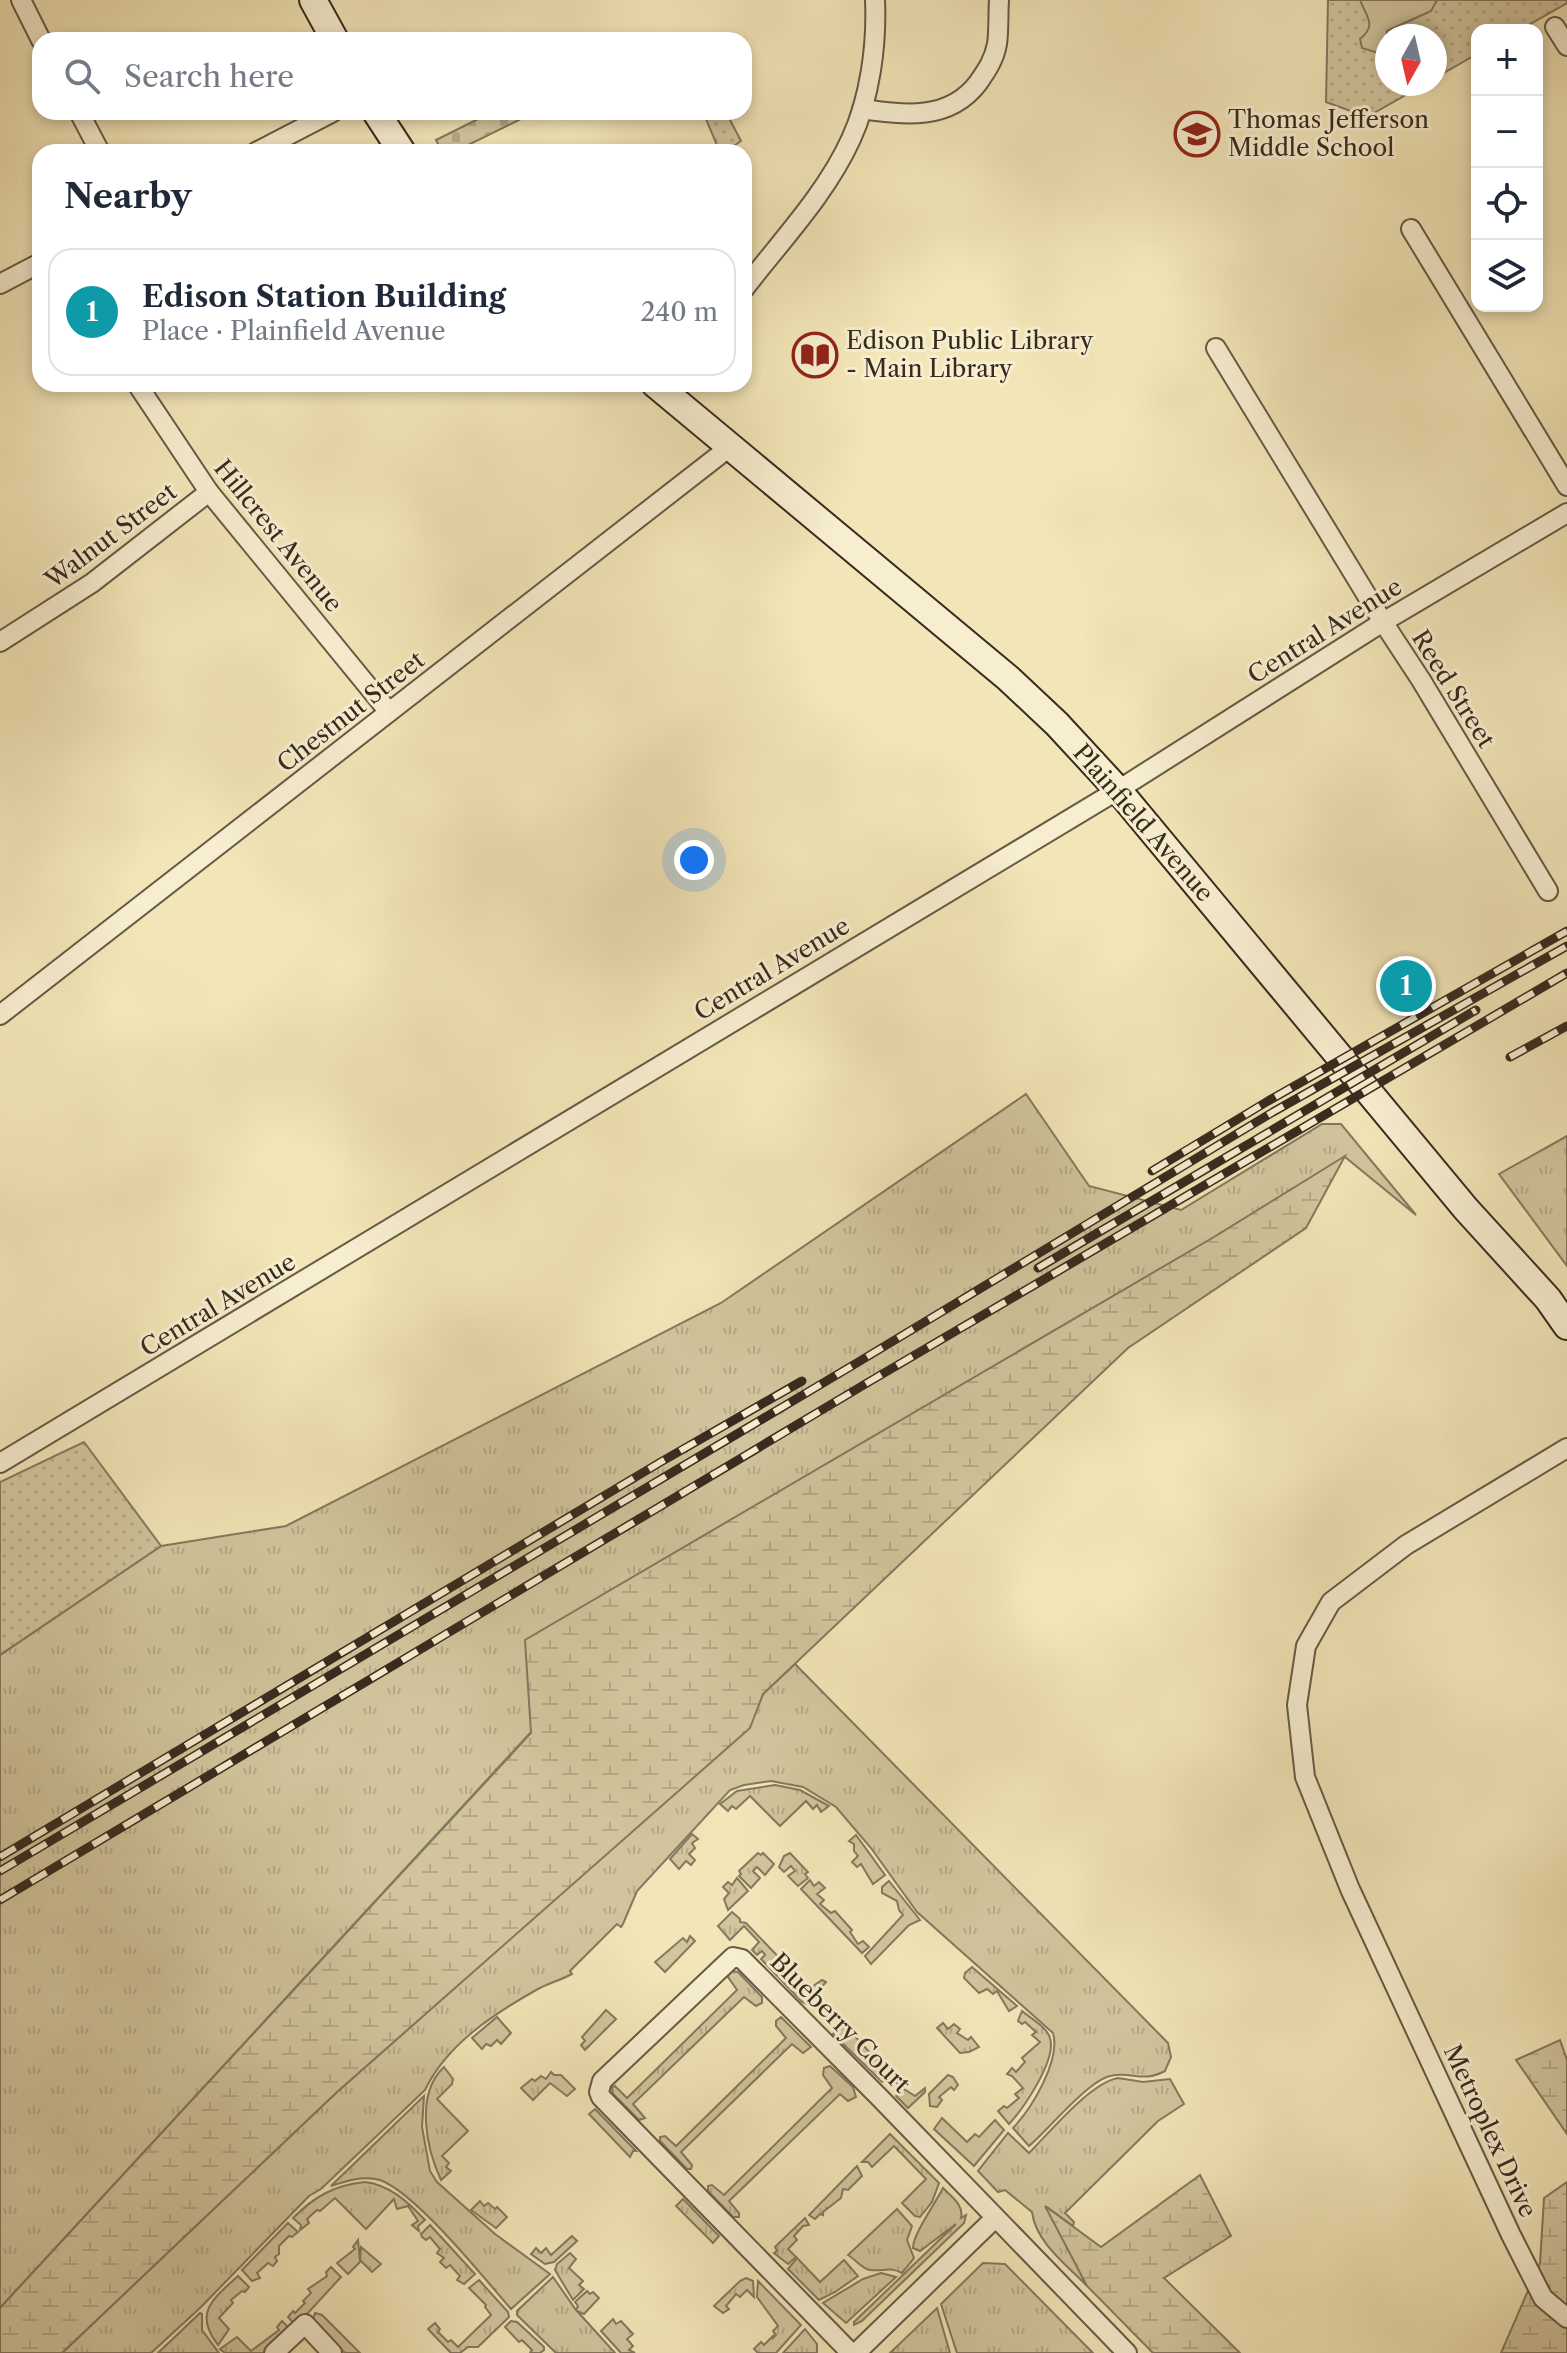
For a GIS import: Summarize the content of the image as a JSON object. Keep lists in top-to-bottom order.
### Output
{
  "streets": {
    "main road": ["Plainfield Avenue"],
    "street": [
      "Walnut Street",
      "Hillcrest Avenue",
      "Central Avenue",
      "Reed Street",
      "Chestnut Street",
      "Blueberry Court",
      "Metroplex Drive"
    ]
  },
  "crossings": [
    ["Walnut Street", "Hillcrest Avenue"],
    ["Hillcrest Avenue", "Chestnut Street"],
    ["Central Avenue", "Reed Street"],
    ["Central Avenue", "Plainfield Avenue"],
    ["Chestnut Street", "Plainfield Avenue"]
  ],
  "places": {
    "school or university": ["Thomas Jefferson Middle School"],
    "library": ["Edison Public Library - Main Library"]
  },
  "north": "bottom",
  "page": {
    "map_buttons": ["+", "−"],
    "search": "Search here",
    "heading": "Nearby",
    "list": [
      {
        "mark": "1",
        "name": "Edison Station Building",
        "note": "Place · Plainfield Avenue",
        "value": "240 m"
      }
    ],
    "pins": "1"
  }
}
